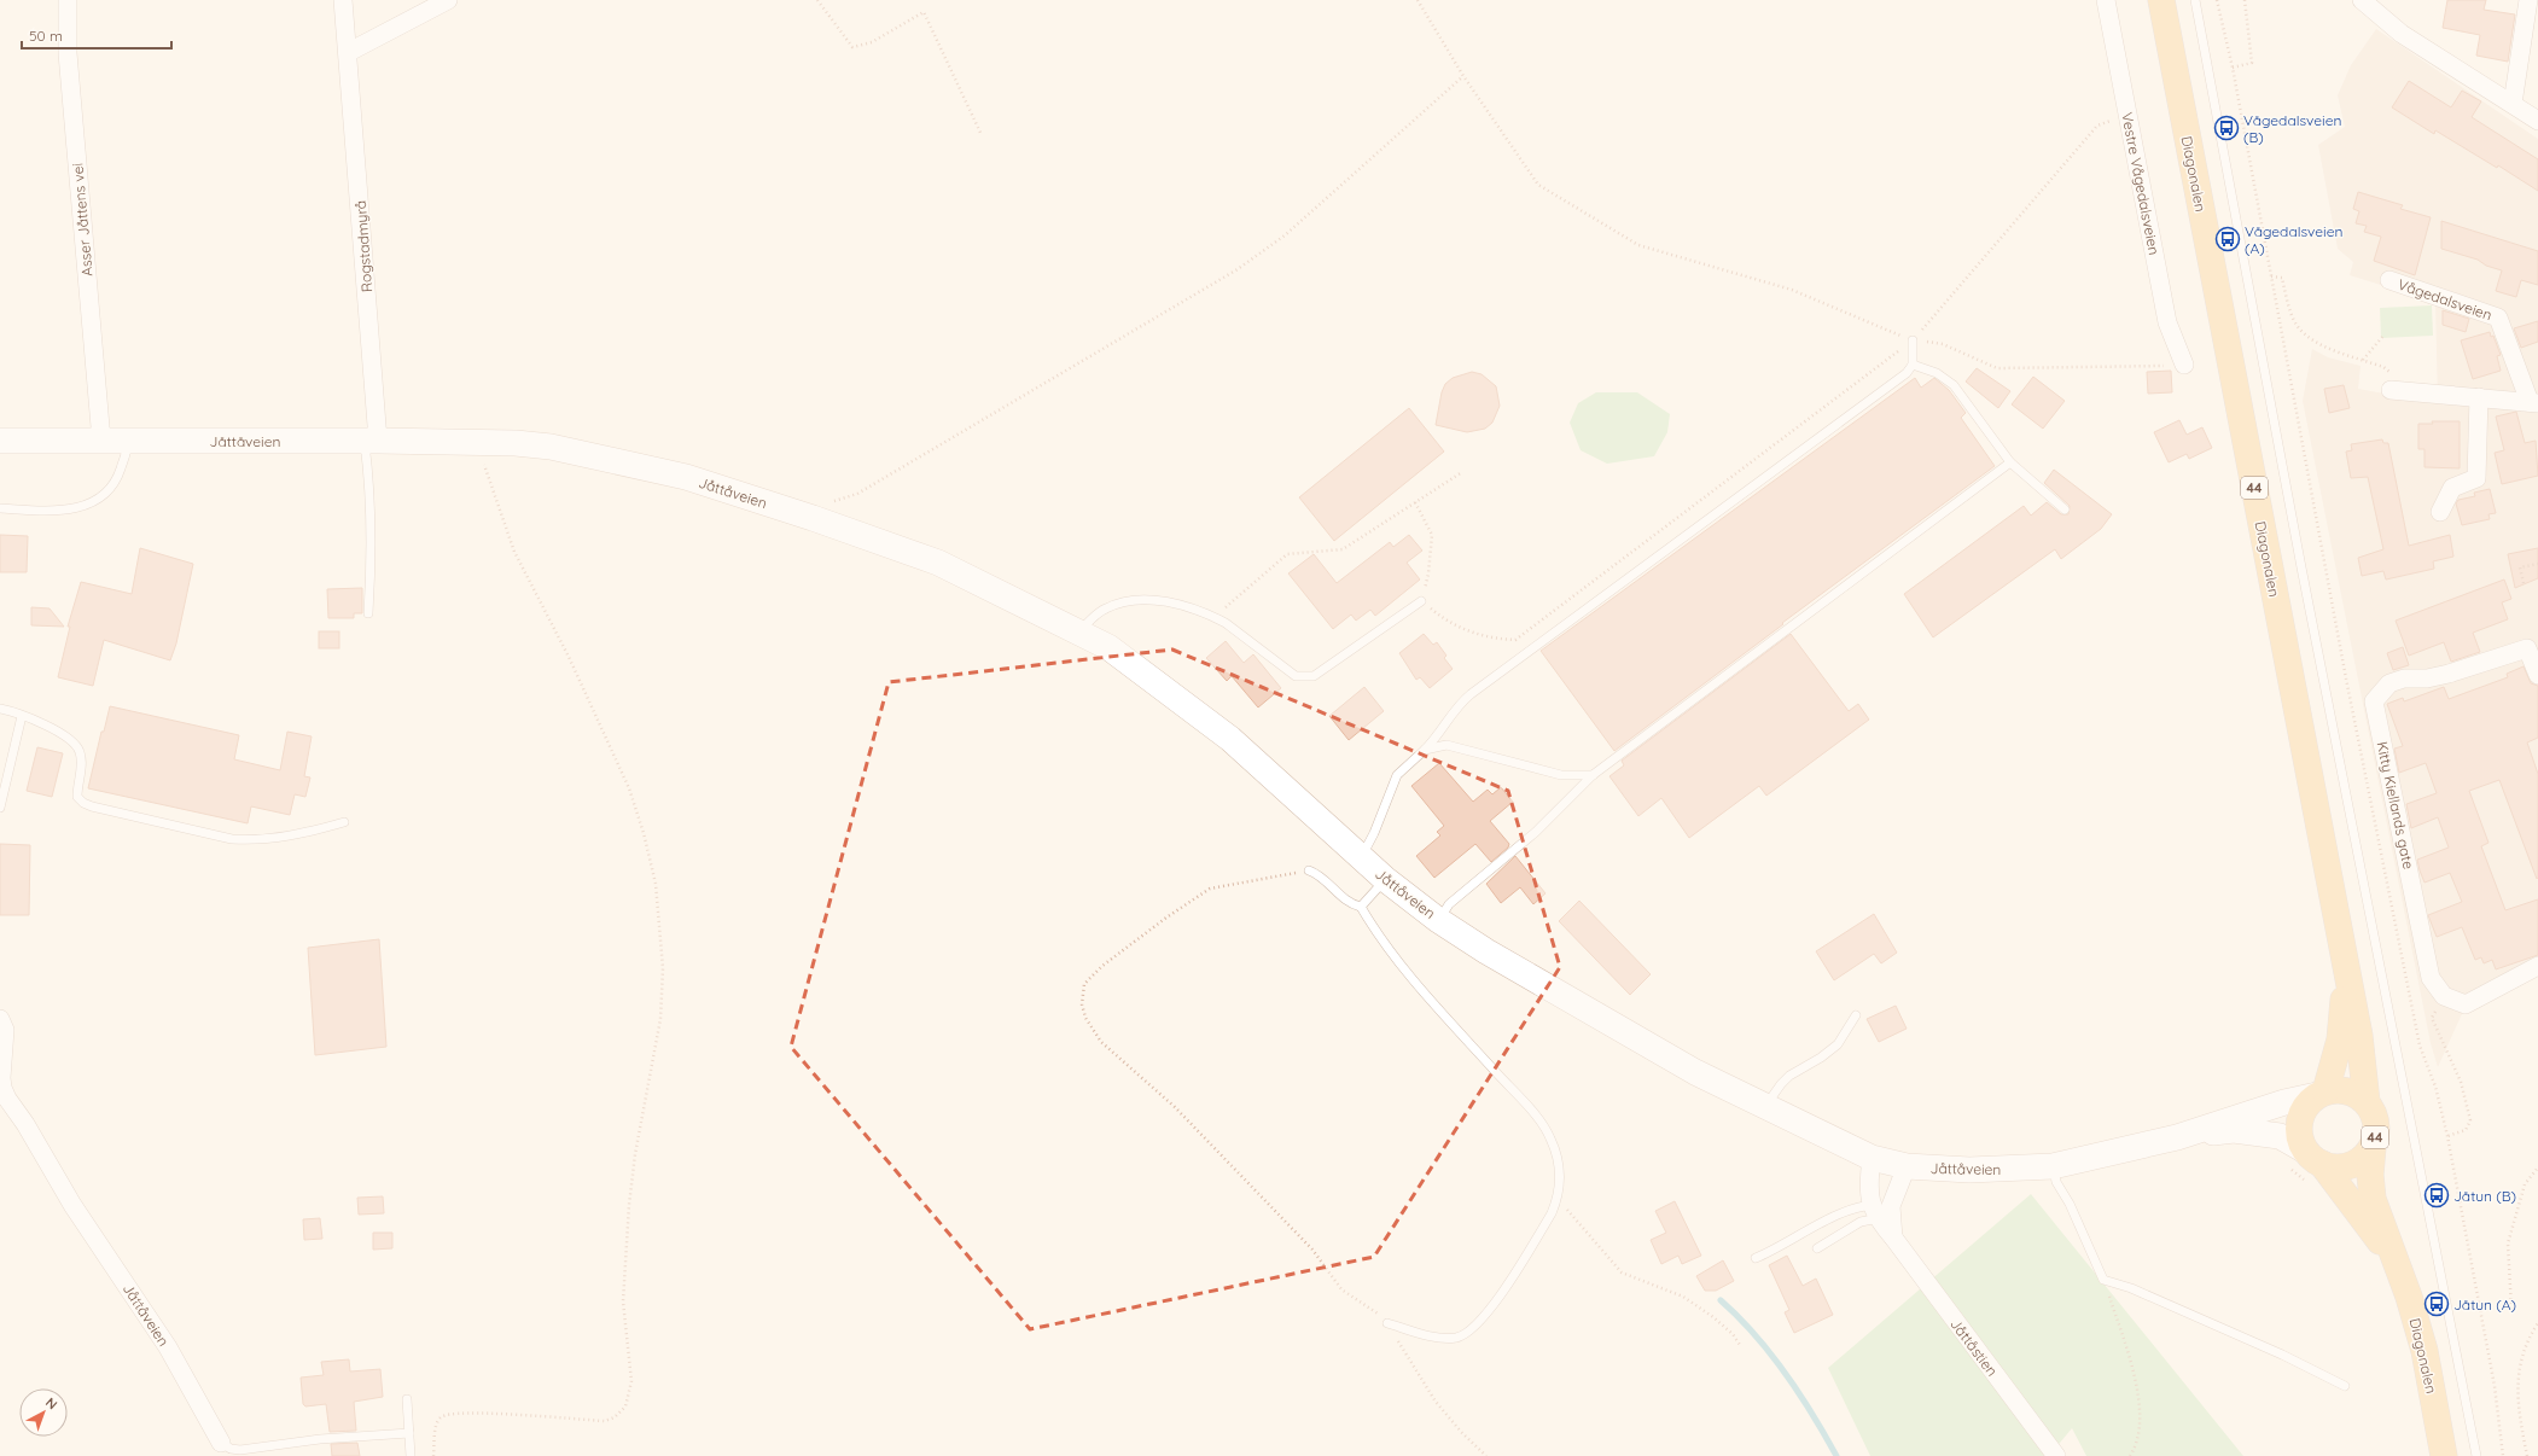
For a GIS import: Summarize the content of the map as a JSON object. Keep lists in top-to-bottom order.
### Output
{
  "streets": {
    "main road": ["Diagonalen", "Jåttåveien", "44"],
    "street": [
      "Vestre Vågedalsveien",
      "Asser Jåttens vei",
      "Rogstadmyrå",
      "Vågedalsveien",
      "Kitty Kiellands gate",
      "Jåttåstien"
    ]
  },
  "crossings": [
    ["Diagonalen", "Jåttåveien"],
    ["Diagonalen", "44"],
    ["Asser Jåttens vei", "Jåttåveien"],
    ["Rogstadmyrå", "Jåttåveien"],
    ["Jåttåveien", "44"]
  ],
  "places": {
    "bus stop": [
      "Vågedalsveien (B)",
      "Vågedalsveien (A)",
      "Jåtun (B)",
      "Jåtun (A)"
    ]
  },
  "scale_bar": "50 m",
  "north": "top right"
}
